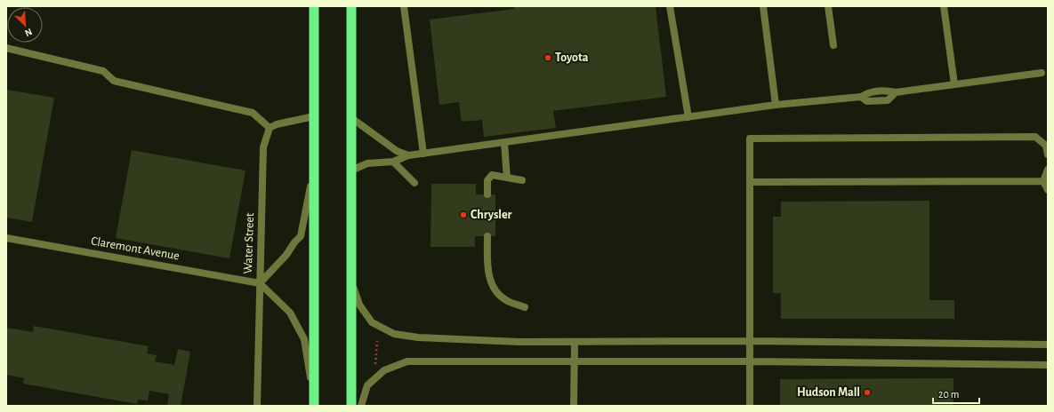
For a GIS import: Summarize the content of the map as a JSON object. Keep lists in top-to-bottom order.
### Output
{
  "streets": {
    "street": ["Water Street", "Claremont Avenue"]
  },
  "crossings": [
    ["Water Street", "Claremont Avenue"]
  ],
  "places": ["Toyota", "Chrysler", "Hudson Mall"],
  "scale_bar": "20 m",
  "north": "bottom right"
}
